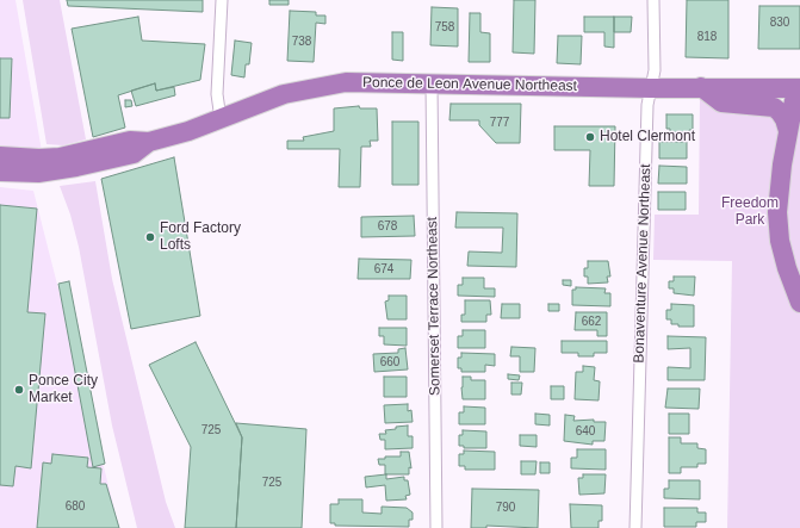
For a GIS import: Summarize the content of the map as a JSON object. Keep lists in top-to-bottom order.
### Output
{
  "streets": {
    "highway": ["Ponce de Leon Avenue Northeast"],
    "street": ["Bonaventure Avenue Northeast", "Somerset Terrace Northeast"]
  },
  "crossings": [
    ["Ponce de Leon Avenue Northeast", "Bonaventure Avenue Northeast"],
    ["Ponce de Leon Avenue Northeast", "Somerset Terrace Northeast"]
  ],
  "parks": ["Freedom Park"],
  "places": ["Hotel Clermont", "Ford Factory Lofts", "Ponce City Market"],
  "house_numbers": [
    "830",
    "758",
    "818",
    "738",
    "777",
    "678",
    "674",
    "662",
    "660",
    "725",
    "640",
    "725",
    "680",
    "790"
  ]
}
